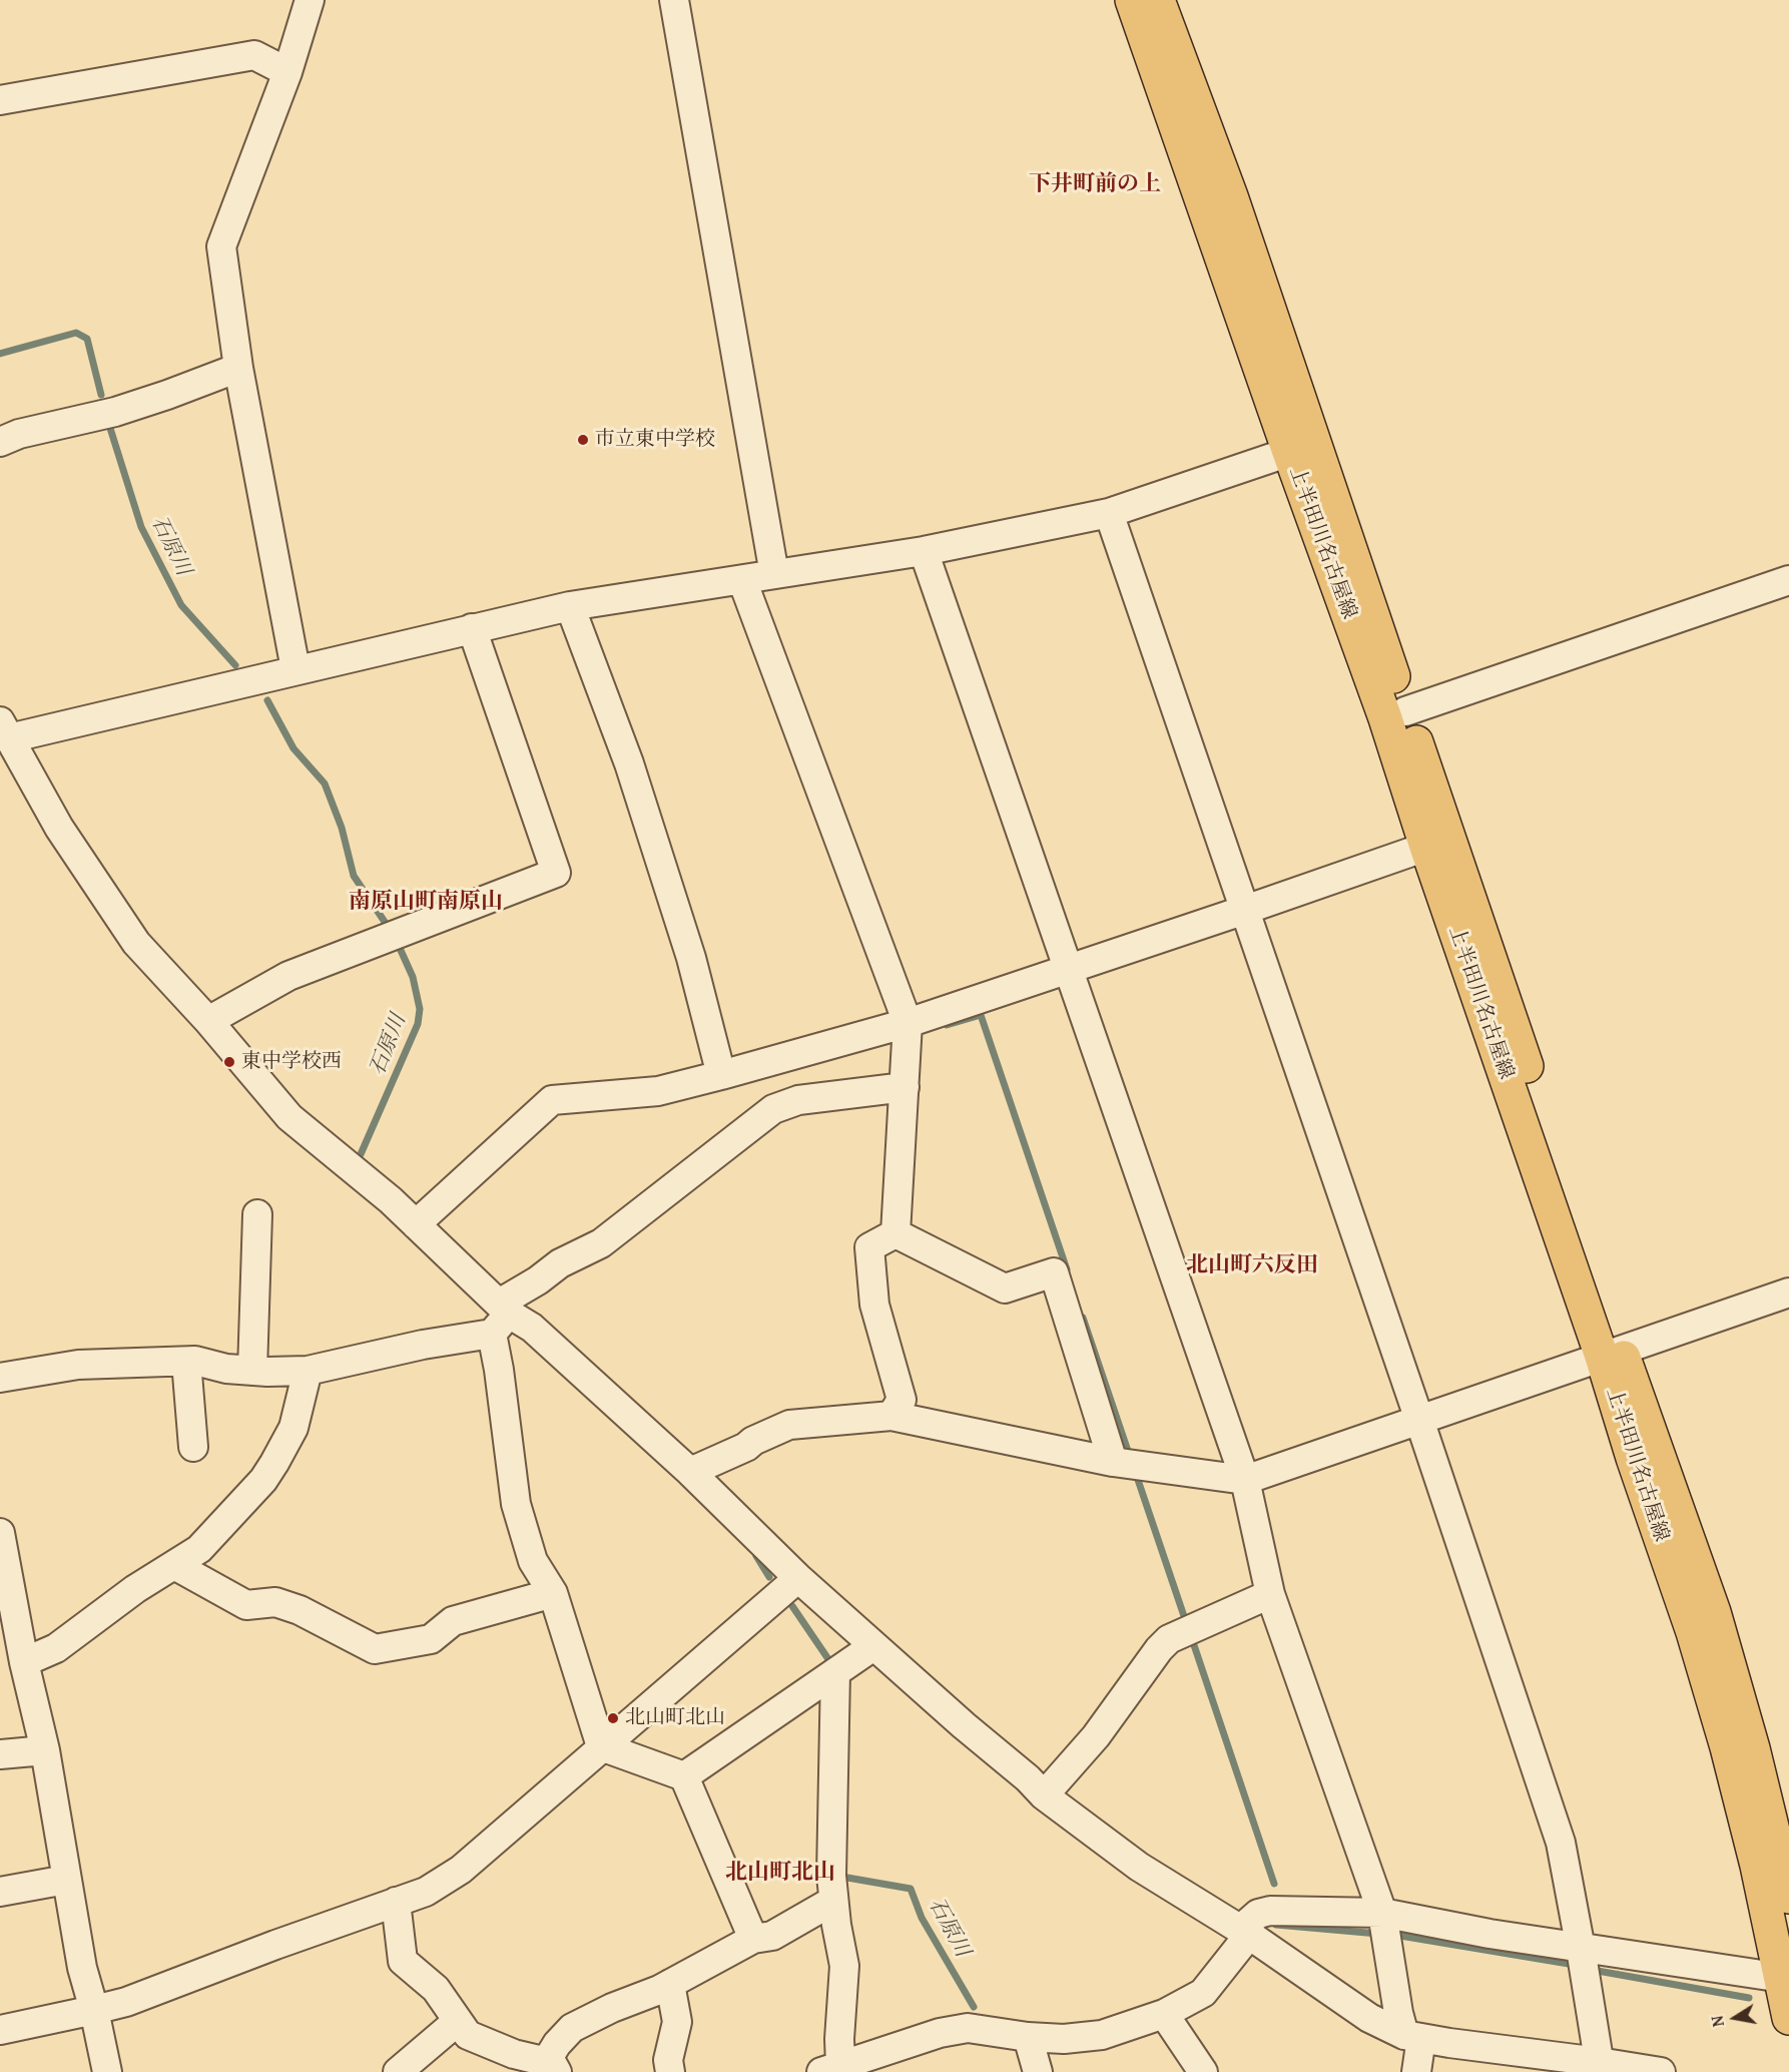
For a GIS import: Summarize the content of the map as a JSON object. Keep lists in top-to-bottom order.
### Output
{
  "streets": {
    "main road": ["上半田川名古屋線"]
  },
  "districts": [
    "下井町前の上",
    "南原山町南原山",
    "北山町六反田",
    "北山町北山"
  ],
  "water": ["石原川"],
  "places": ["市立東中学校", "東中学校西", "北山町北山"],
  "north": "left"
}
